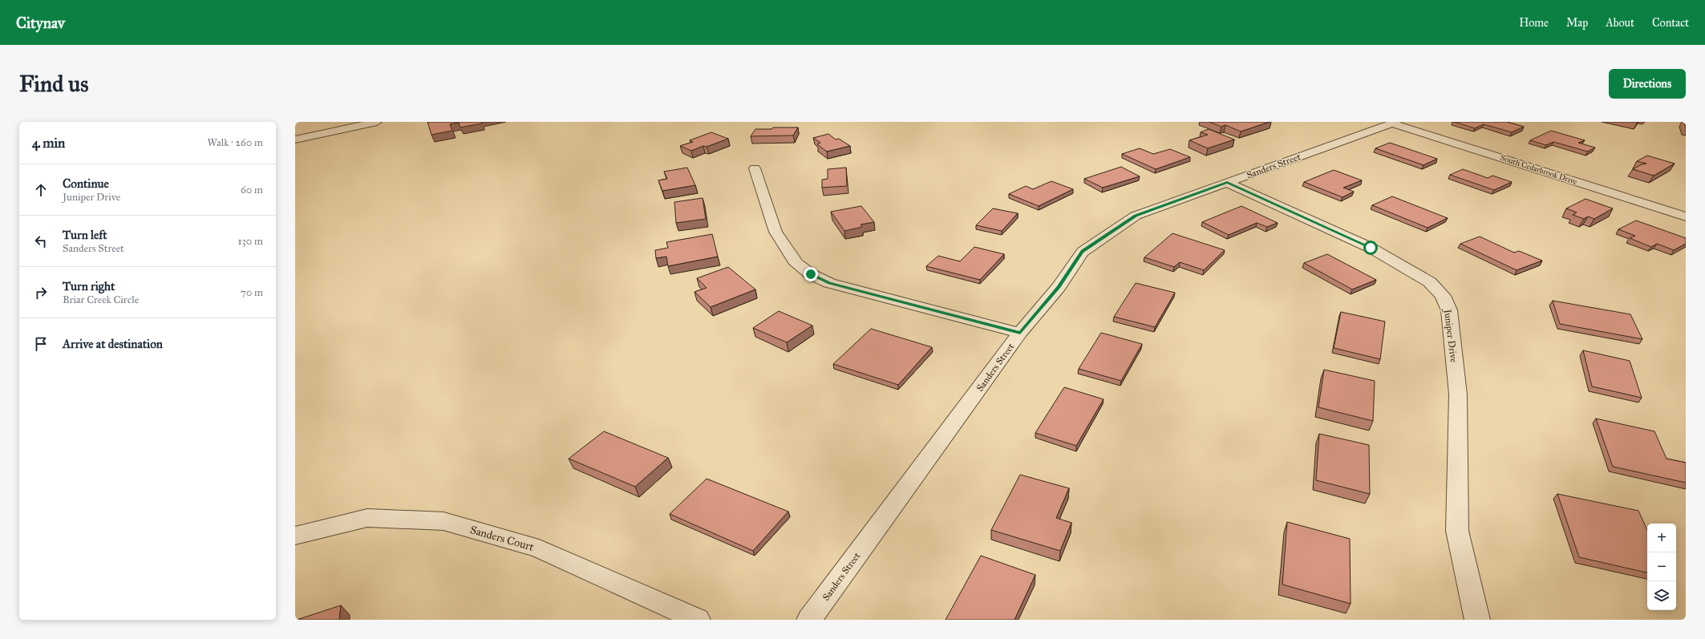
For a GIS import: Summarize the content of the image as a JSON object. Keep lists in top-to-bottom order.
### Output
{
  "streets": {
    "street": [
      "Sanders Street",
      "South Cedarbrook Drive",
      "Juniper Drive",
      "Sanders Court"
    ]
  },
  "crossings": [
    ["Sanders Street", "South Cedarbrook Drive"],
    ["Sanders Street", "Juniper Drive"]
  ],
  "page": {
    "header": "Citynav",
    "nav": [
      "Home",
      "Map",
      "About",
      "Contact"
    ],
    "buttons": "Directions",
    "title": "Find us",
    "heading": ["4 min", "Walk · 260 m"],
    "list": [
      ["Continue", "Juniper Drive", "60 m"],
      ["Turn left", "Sanders Street", "130 m"],
      ["Turn right", "Briar Creek Circle", "70 m"],
      "Arrive at destination"
    ],
    "map_buttons": ["+", "−"]
  }
}
